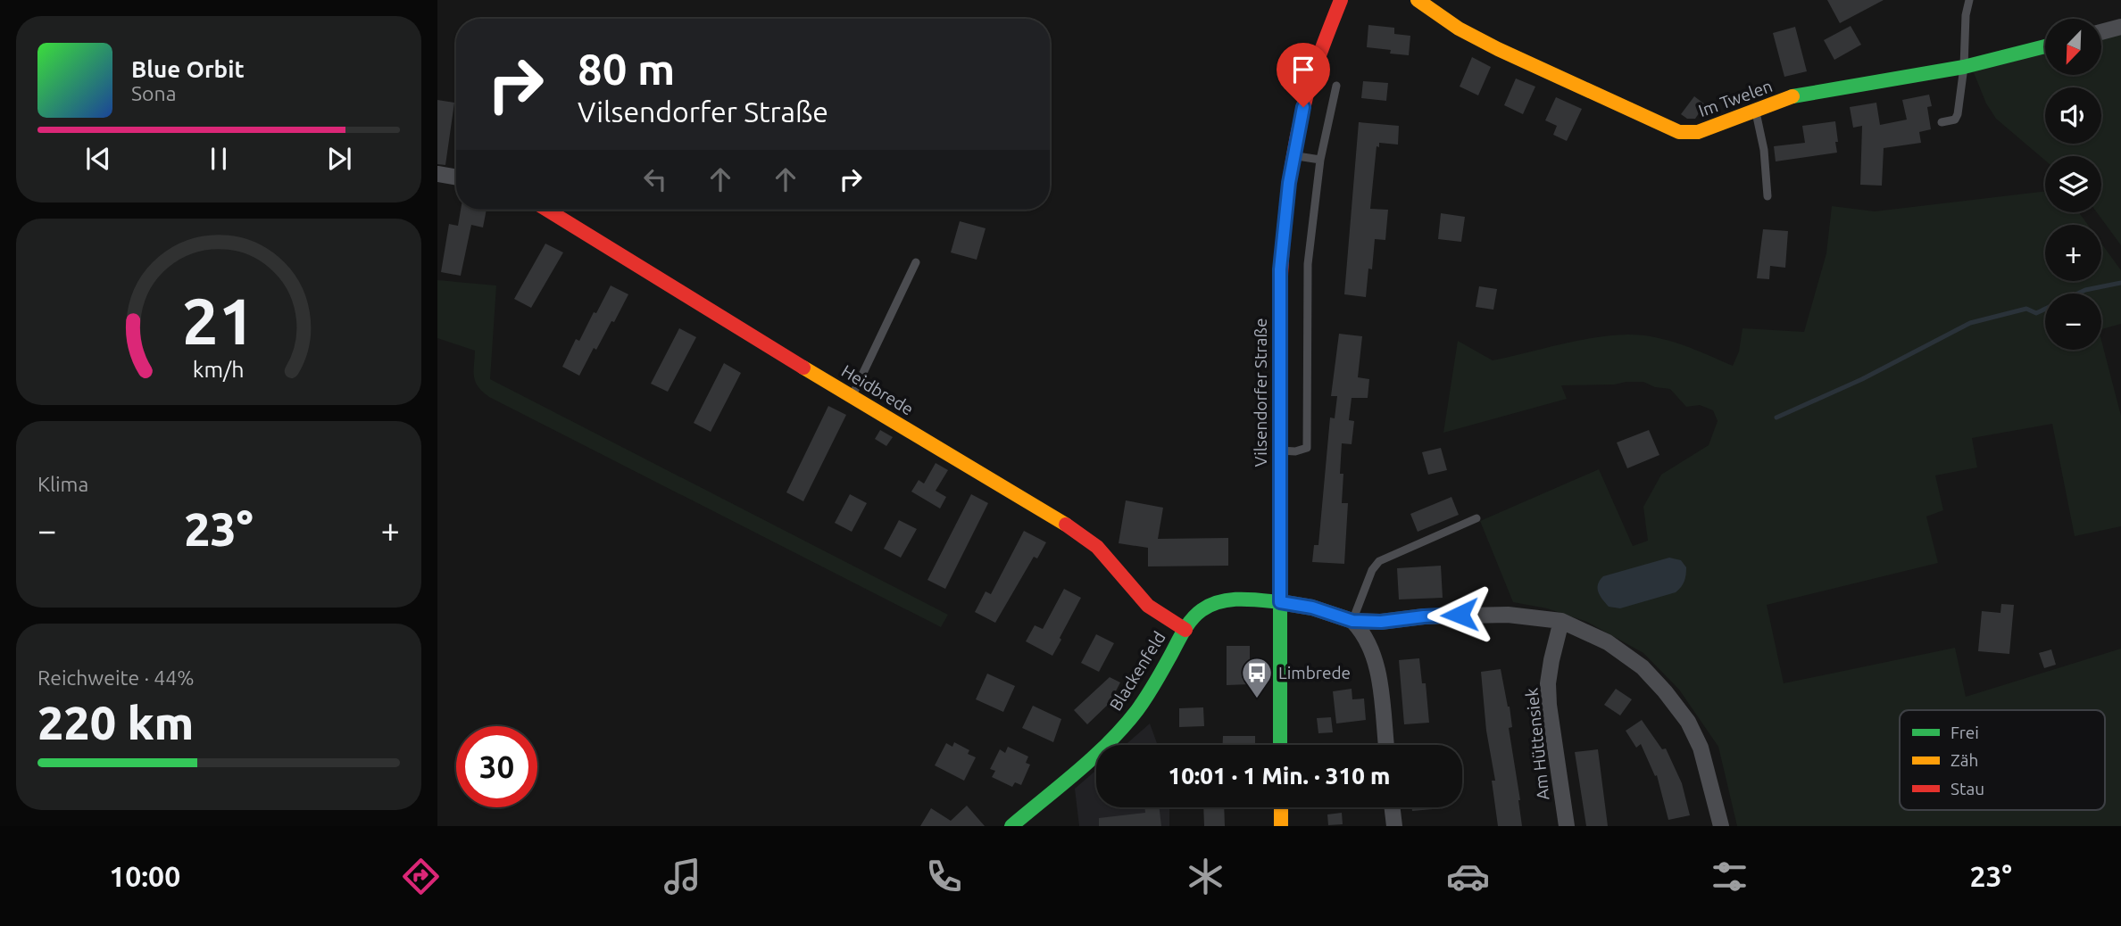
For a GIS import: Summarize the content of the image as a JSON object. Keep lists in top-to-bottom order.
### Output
{
  "streets": {
    "street": [
      "Im Twelen",
      "Heidbrede",
      "Vilsendorfer Straße",
      "Blackenfeld",
      "Am Hüttensiek"
    ]
  },
  "crossings": [
    ["Heidbrede", "Blackenfeld"],
    ["Vilsendorfer Straße", "Blackenfeld"]
  ],
  "places": {
    "bus stop": ["Limbrede"]
  },
  "legend": ["Frei", "Zäh", "Stau"],
  "north": "bottom left",
  "page": {
    "map_buttons": ["+", "−"],
    "turn": ["80 m", "Vilsendorfer Straße"],
    "song": ["Blue Orbit", "Sona"],
    "tile": [
      "Klima",
      ["Reichweite · 44%", "220 km"]
    ],
    "heat": ["−", "23°", "+"],
    "limit": "30",
    "trip": "10:01 · 1 Min. · 310 m",
    "tabs": ["10:00", "23°"],
    "gauge": ["21", "km/h"]
  }
}
